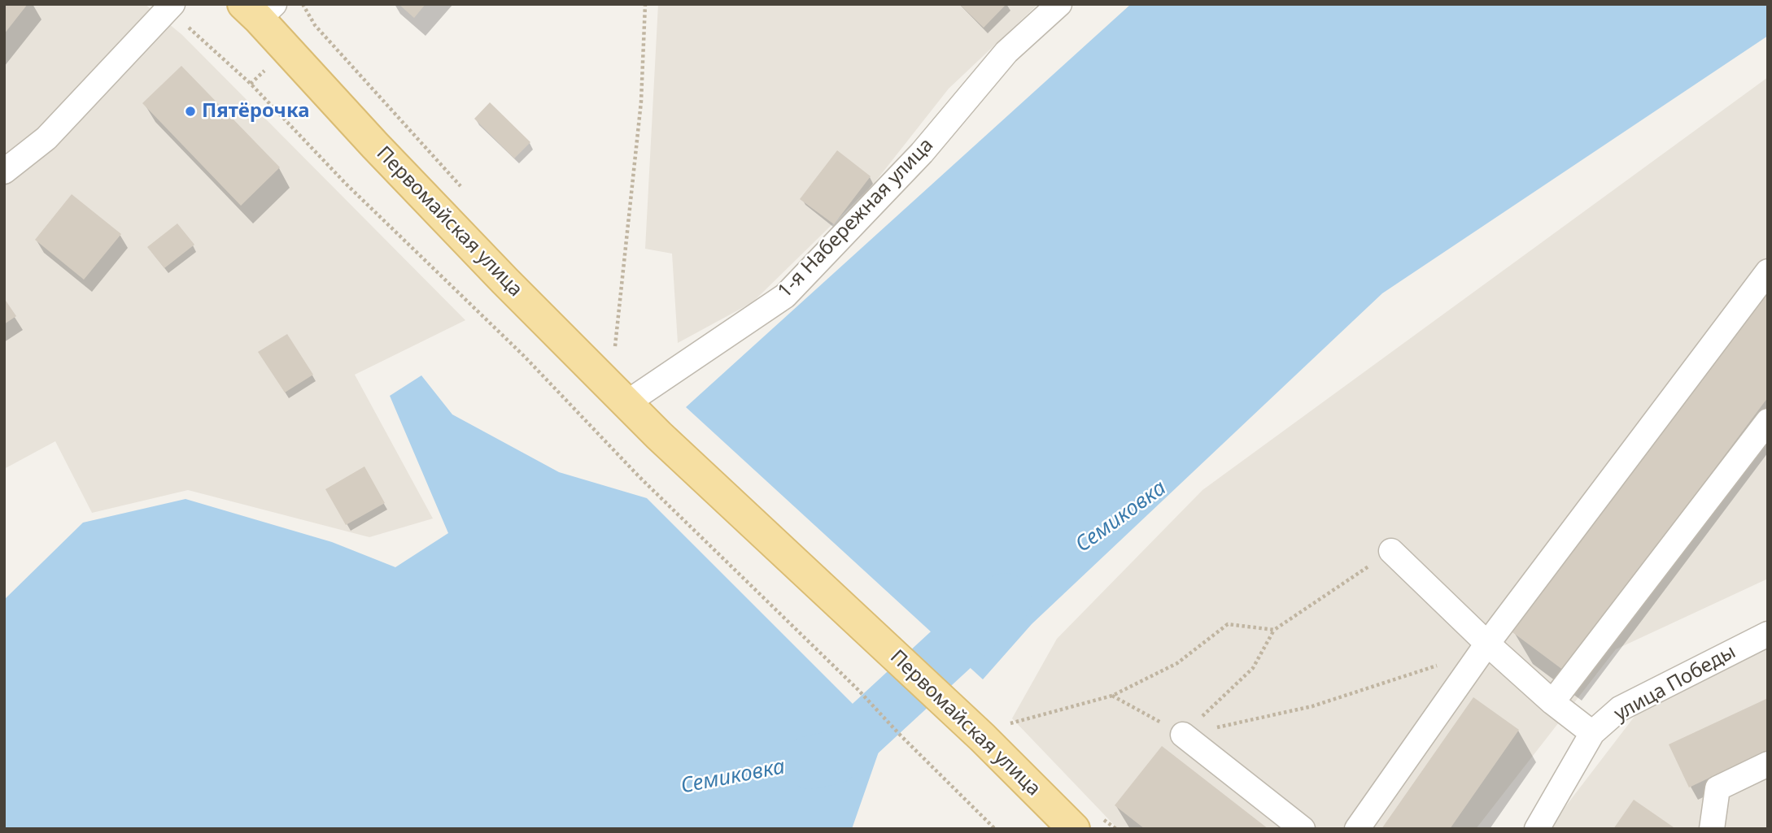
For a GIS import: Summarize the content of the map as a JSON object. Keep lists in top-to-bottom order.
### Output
{
  "streets": {
    "main road": ["Первомайская улица"],
    "street": ["1-я Набережная улица", "улица Победы"]
  },
  "crossings": [
    ["1-я Набережная улица", "Первомайская улица"]
  ],
  "water": ["Семиковка"],
  "places": ["Пятёрочка"]
}
